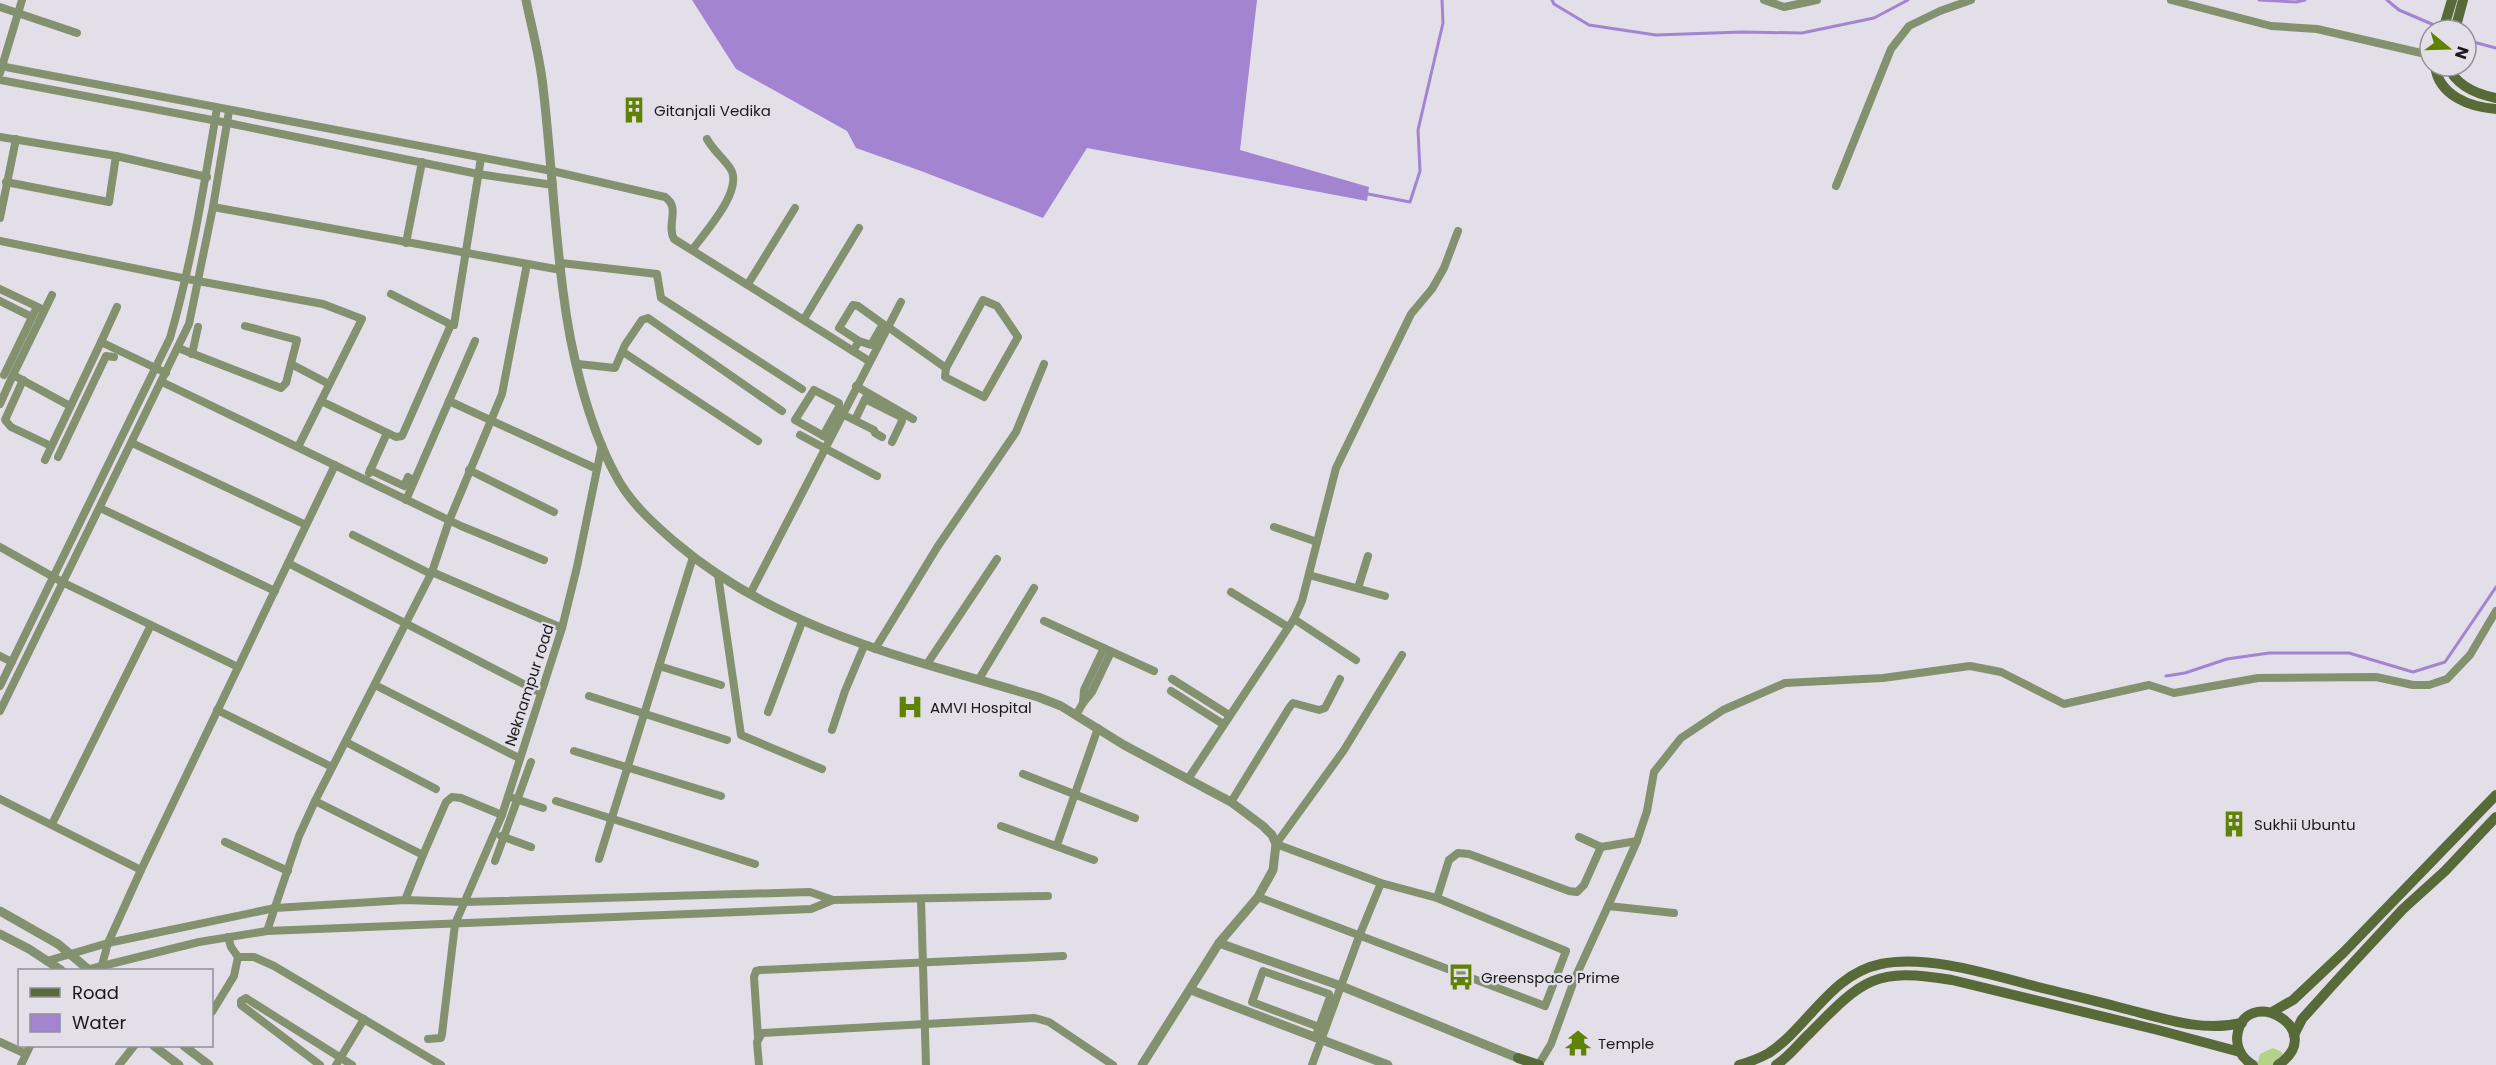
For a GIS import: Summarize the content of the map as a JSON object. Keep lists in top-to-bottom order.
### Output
{
  "streets": {
    "street": ["Neknampur road"]
  },
  "places": {
    "building": ["Gitanjali Vedika", "Sukhii Ubuntu"],
    "hospital": ["AMVI Hospital"],
    "bus stop": ["Greenspace Prime"],
    "temple": ["Temple"]
  },
  "legend": ["Road", "Water"],
  "north": "right"
}
